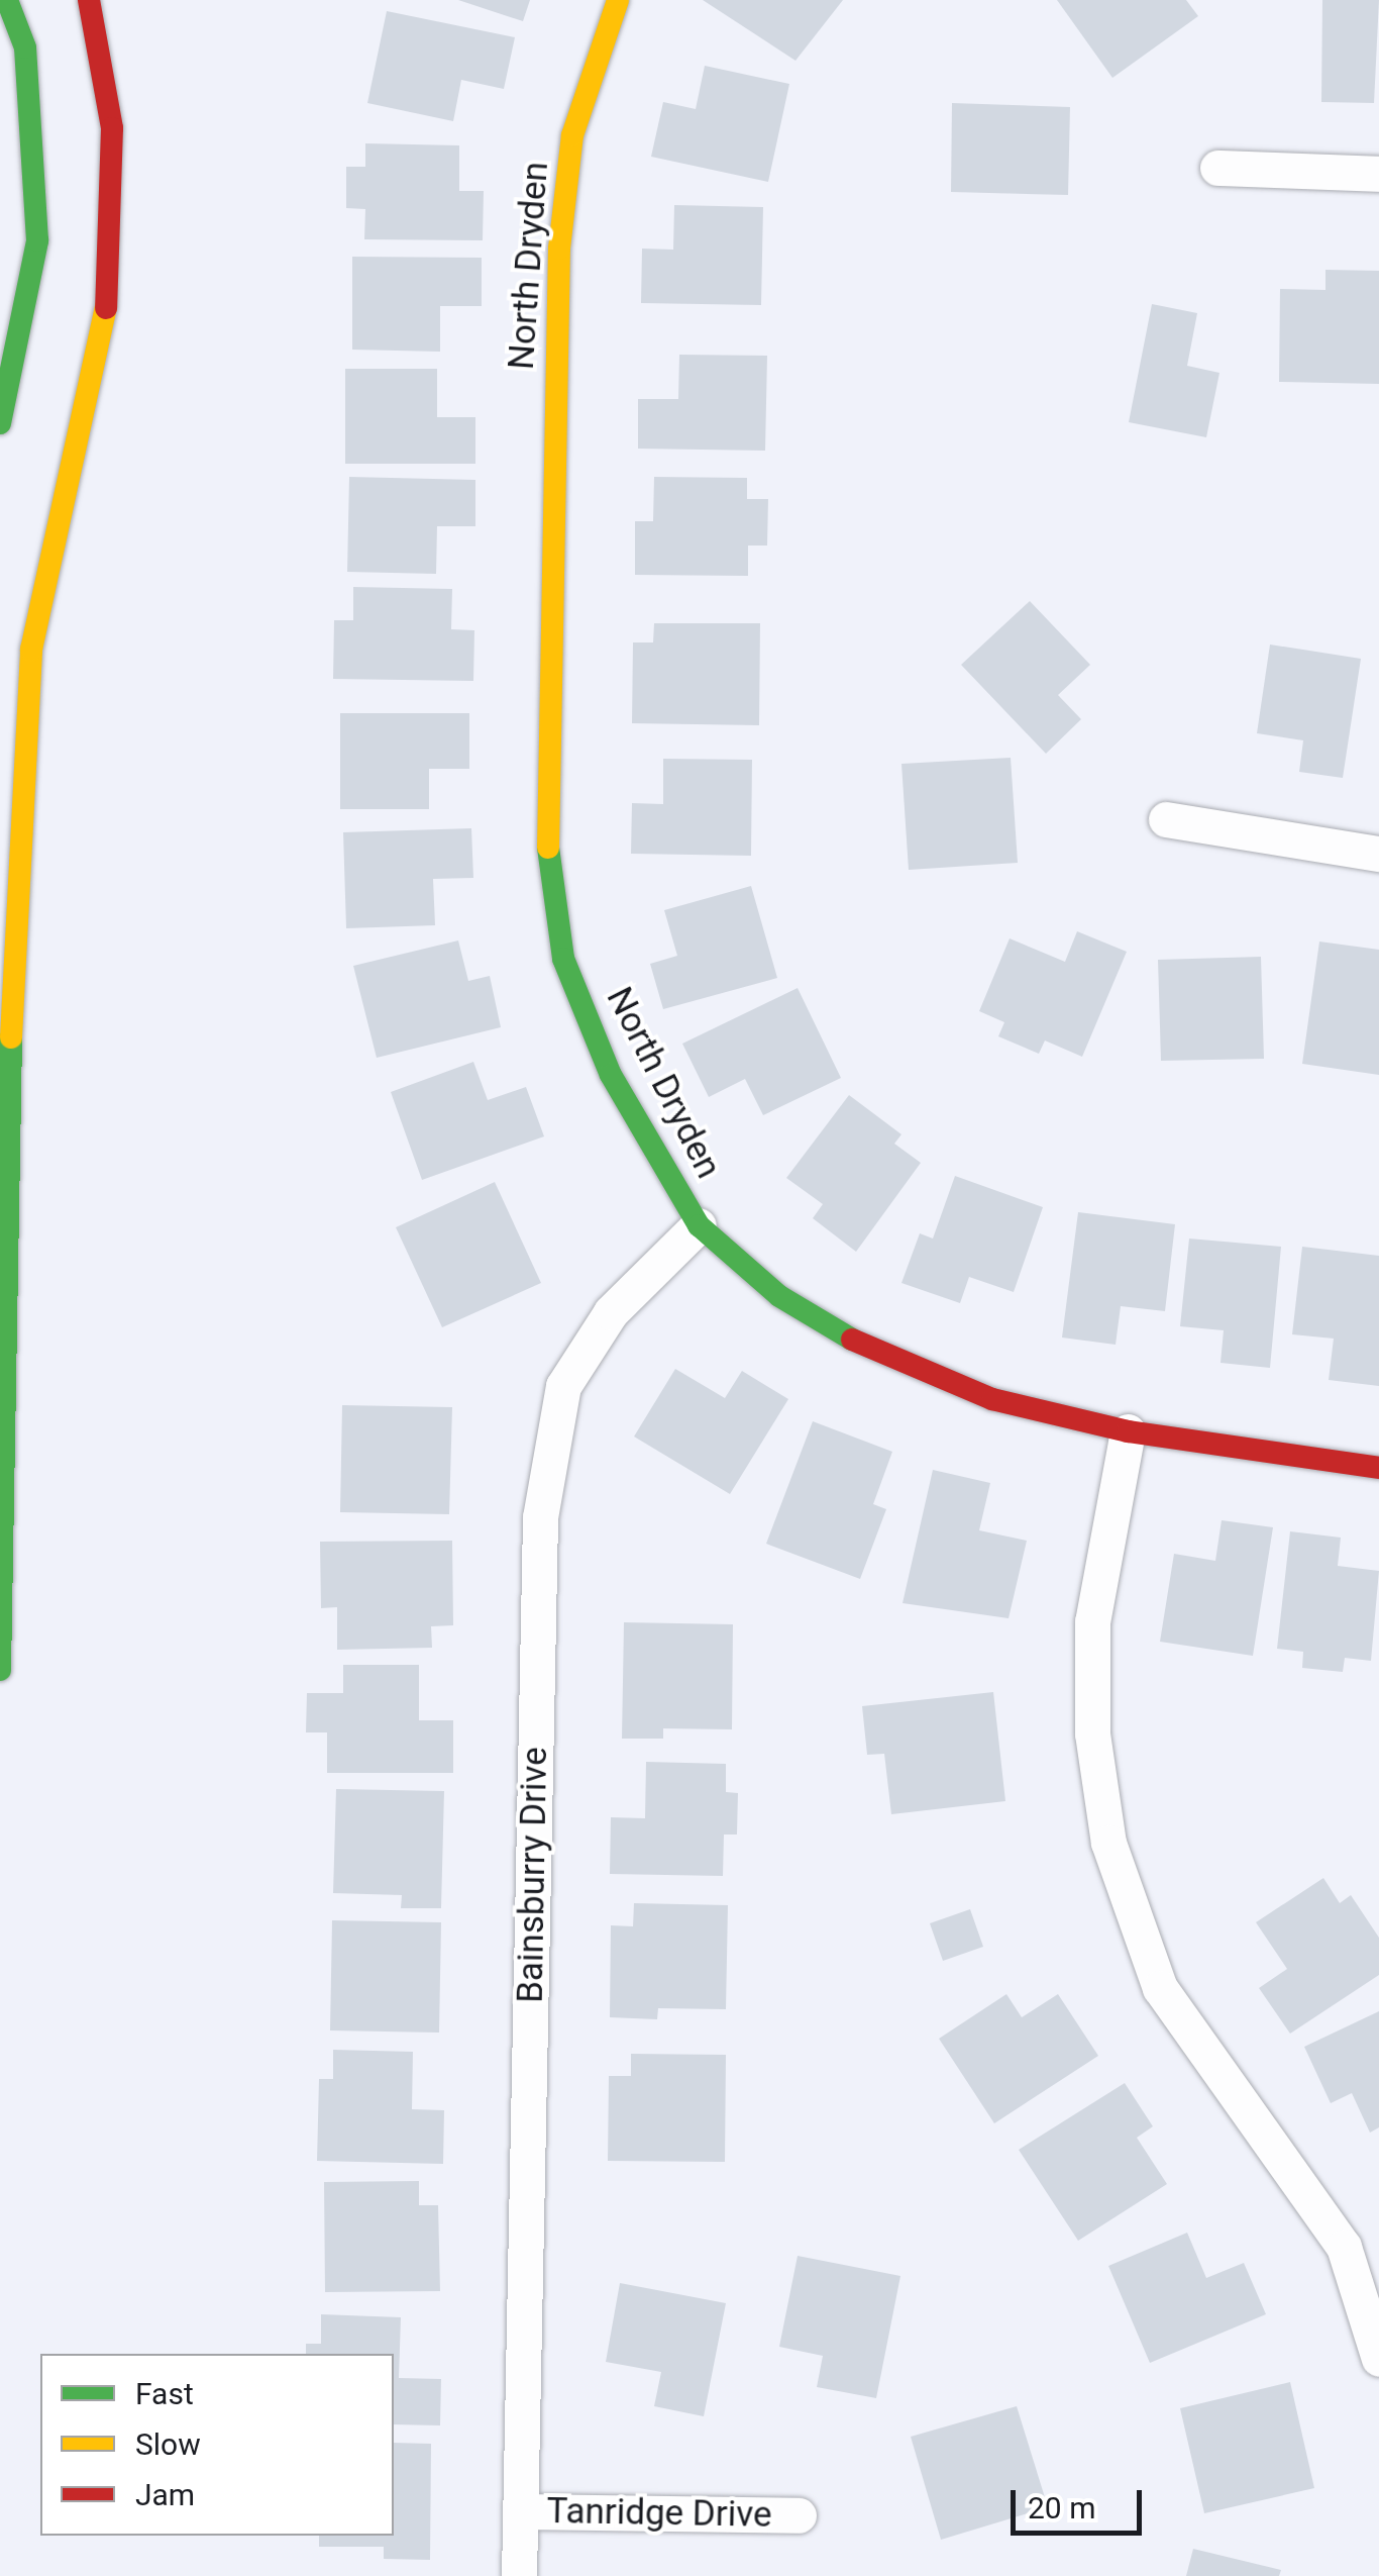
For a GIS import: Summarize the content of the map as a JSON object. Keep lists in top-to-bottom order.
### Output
{
  "streets": {
    "main road": ["North Dryden"],
    "street": ["Bainsburry Drive", "Tanridge Drive"]
  },
  "crossings": [
    ["North Dryden", "Bainsburry Drive"],
    ["Bainsburry Drive", "Tanridge Drive"]
  ],
  "legend": ["Fast", "Slow", "Jam"],
  "scale_bar": "20 m"
}
